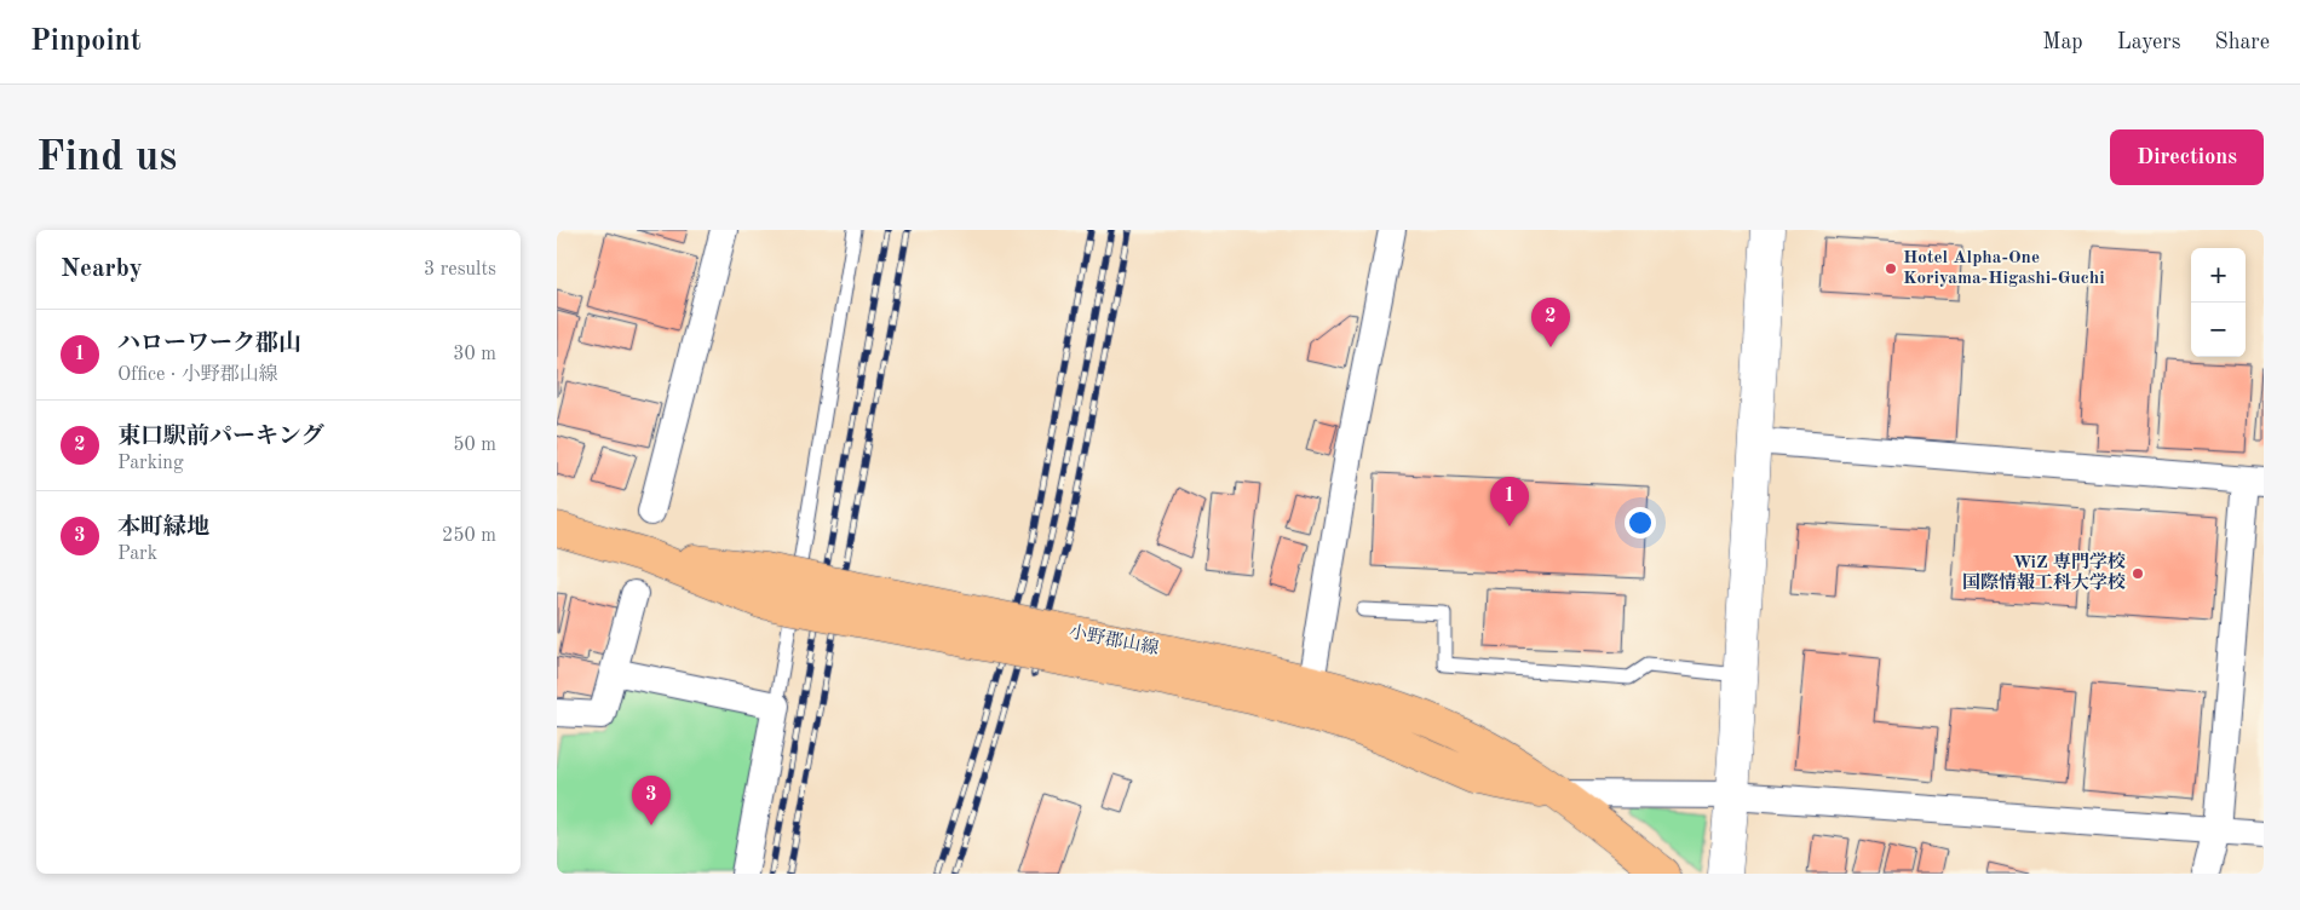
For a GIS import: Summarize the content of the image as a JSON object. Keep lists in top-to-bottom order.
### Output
{
  "streets": {
    "main road": ["小野郡山線"]
  },
  "places": ["Hotel Alpha-One Koriyama-Higashi-Guchi", "WiZ 専門学校 国際情報工科大学校"],
  "page": {
    "header": "Pinpoint",
    "nav": ["Map", "Layers", "Share"],
    "buttons": "Directions",
    "title": "Find us",
    "heading": ["Nearby", "3 results"],
    "map_buttons": ["+", "−"],
    "pins": ["2", "1", "3"],
    "list": [
      {
        "mark": "1",
        "name": "ハローワーク郡山",
        "note": "Office · 小野郡山線",
        "value": "30 m"
      },
      {
        "mark": "2",
        "name": "東口駅前パーキング",
        "note": "Parking",
        "value": "50 m"
      },
      {
        "mark": "3",
        "name": "本町緑地",
        "note": "Park",
        "value": "250 m"
      }
    ]
  }
}
